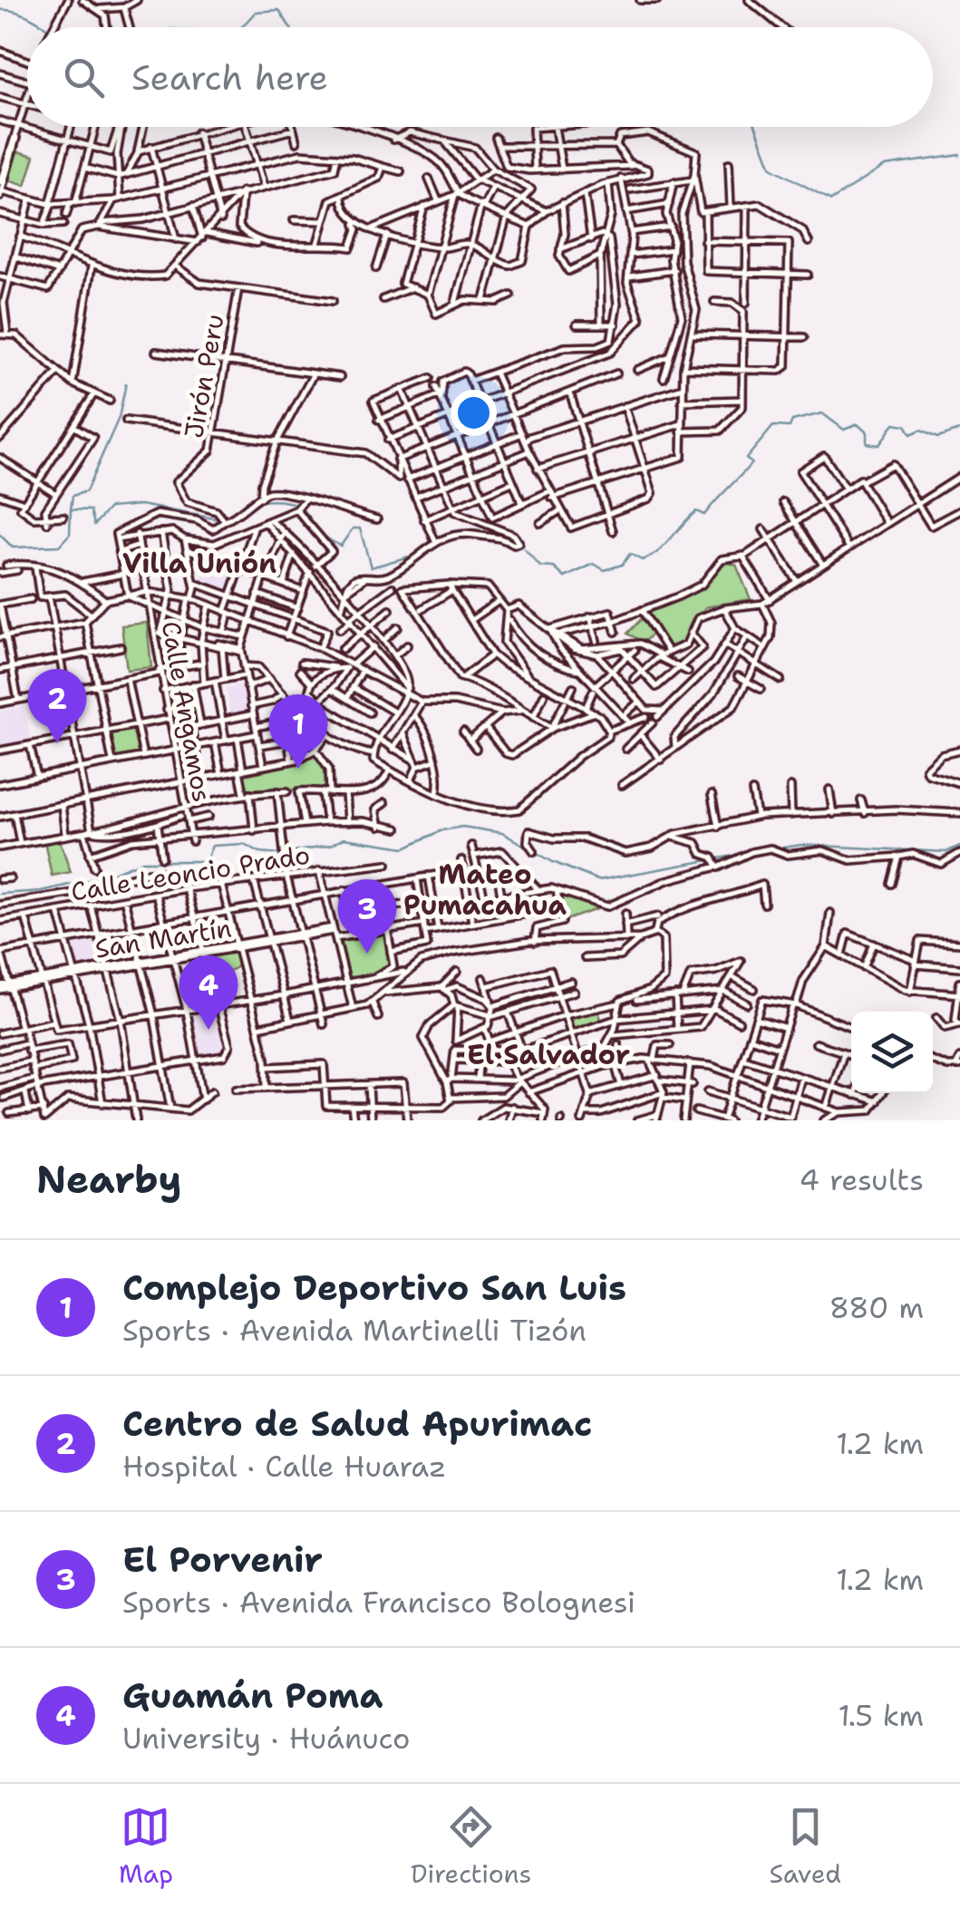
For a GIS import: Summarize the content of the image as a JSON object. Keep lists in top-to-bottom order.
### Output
{
  "streets": {
    "street": [
      "Jirón Peru",
      "Calle Angamos",
      "Calle Leoncio Prado",
      "San Martín"
    ]
  },
  "districts": ["Villa Unión", "Mateo Pumacahua", "El Salvador"],
  "page": {
    "search": "Search here",
    "pins": [
      "2",
      "1",
      "3",
      "4"
    ],
    "heading": ["Nearby", "4 results"],
    "list": [
      {
        "mark": "1",
        "name": "Complejo Deportivo San Luis",
        "note": "Sports · Avenida Martinelli Tizón",
        "value": "880 m"
      },
      {
        "mark": "2",
        "name": "Centro de Salud Apurimac",
        "note": "Hospital · Calle Huaraz",
        "value": "1.2 km"
      },
      {
        "mark": "3",
        "name": "El Porvenir",
        "note": "Sports · Avenida Francisco Bolognesi",
        "value": "1.2 km"
      },
      {
        "mark": "4",
        "name": "Guamán Poma",
        "note": "University · Huánuco",
        "value": "1.5 km"
      }
    ],
    "nav": ["Map", "Directions", "Saved"]
  }
}
